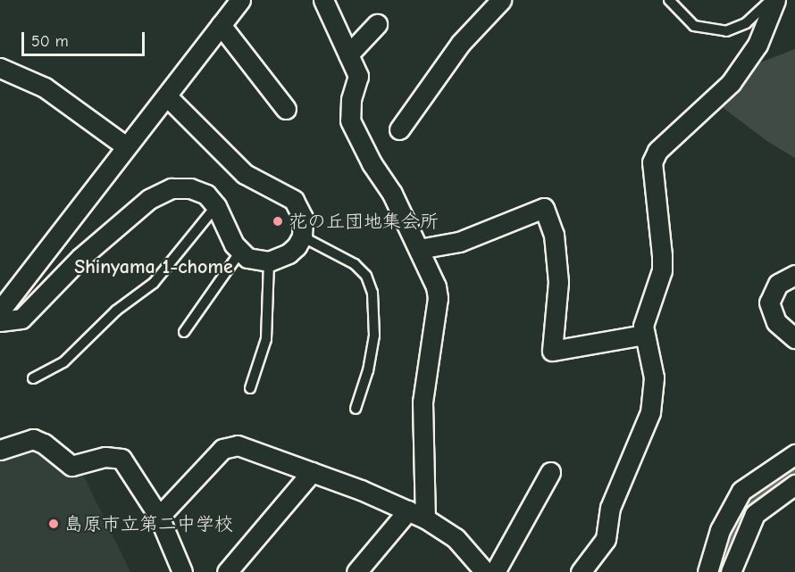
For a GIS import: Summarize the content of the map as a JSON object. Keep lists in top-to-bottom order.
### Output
{
  "districts": ["Shinyama 1-chome"],
  "places": ["花の丘団地集会所", "島原市立第二中学校"],
  "scale_bar": "50 m"
}
